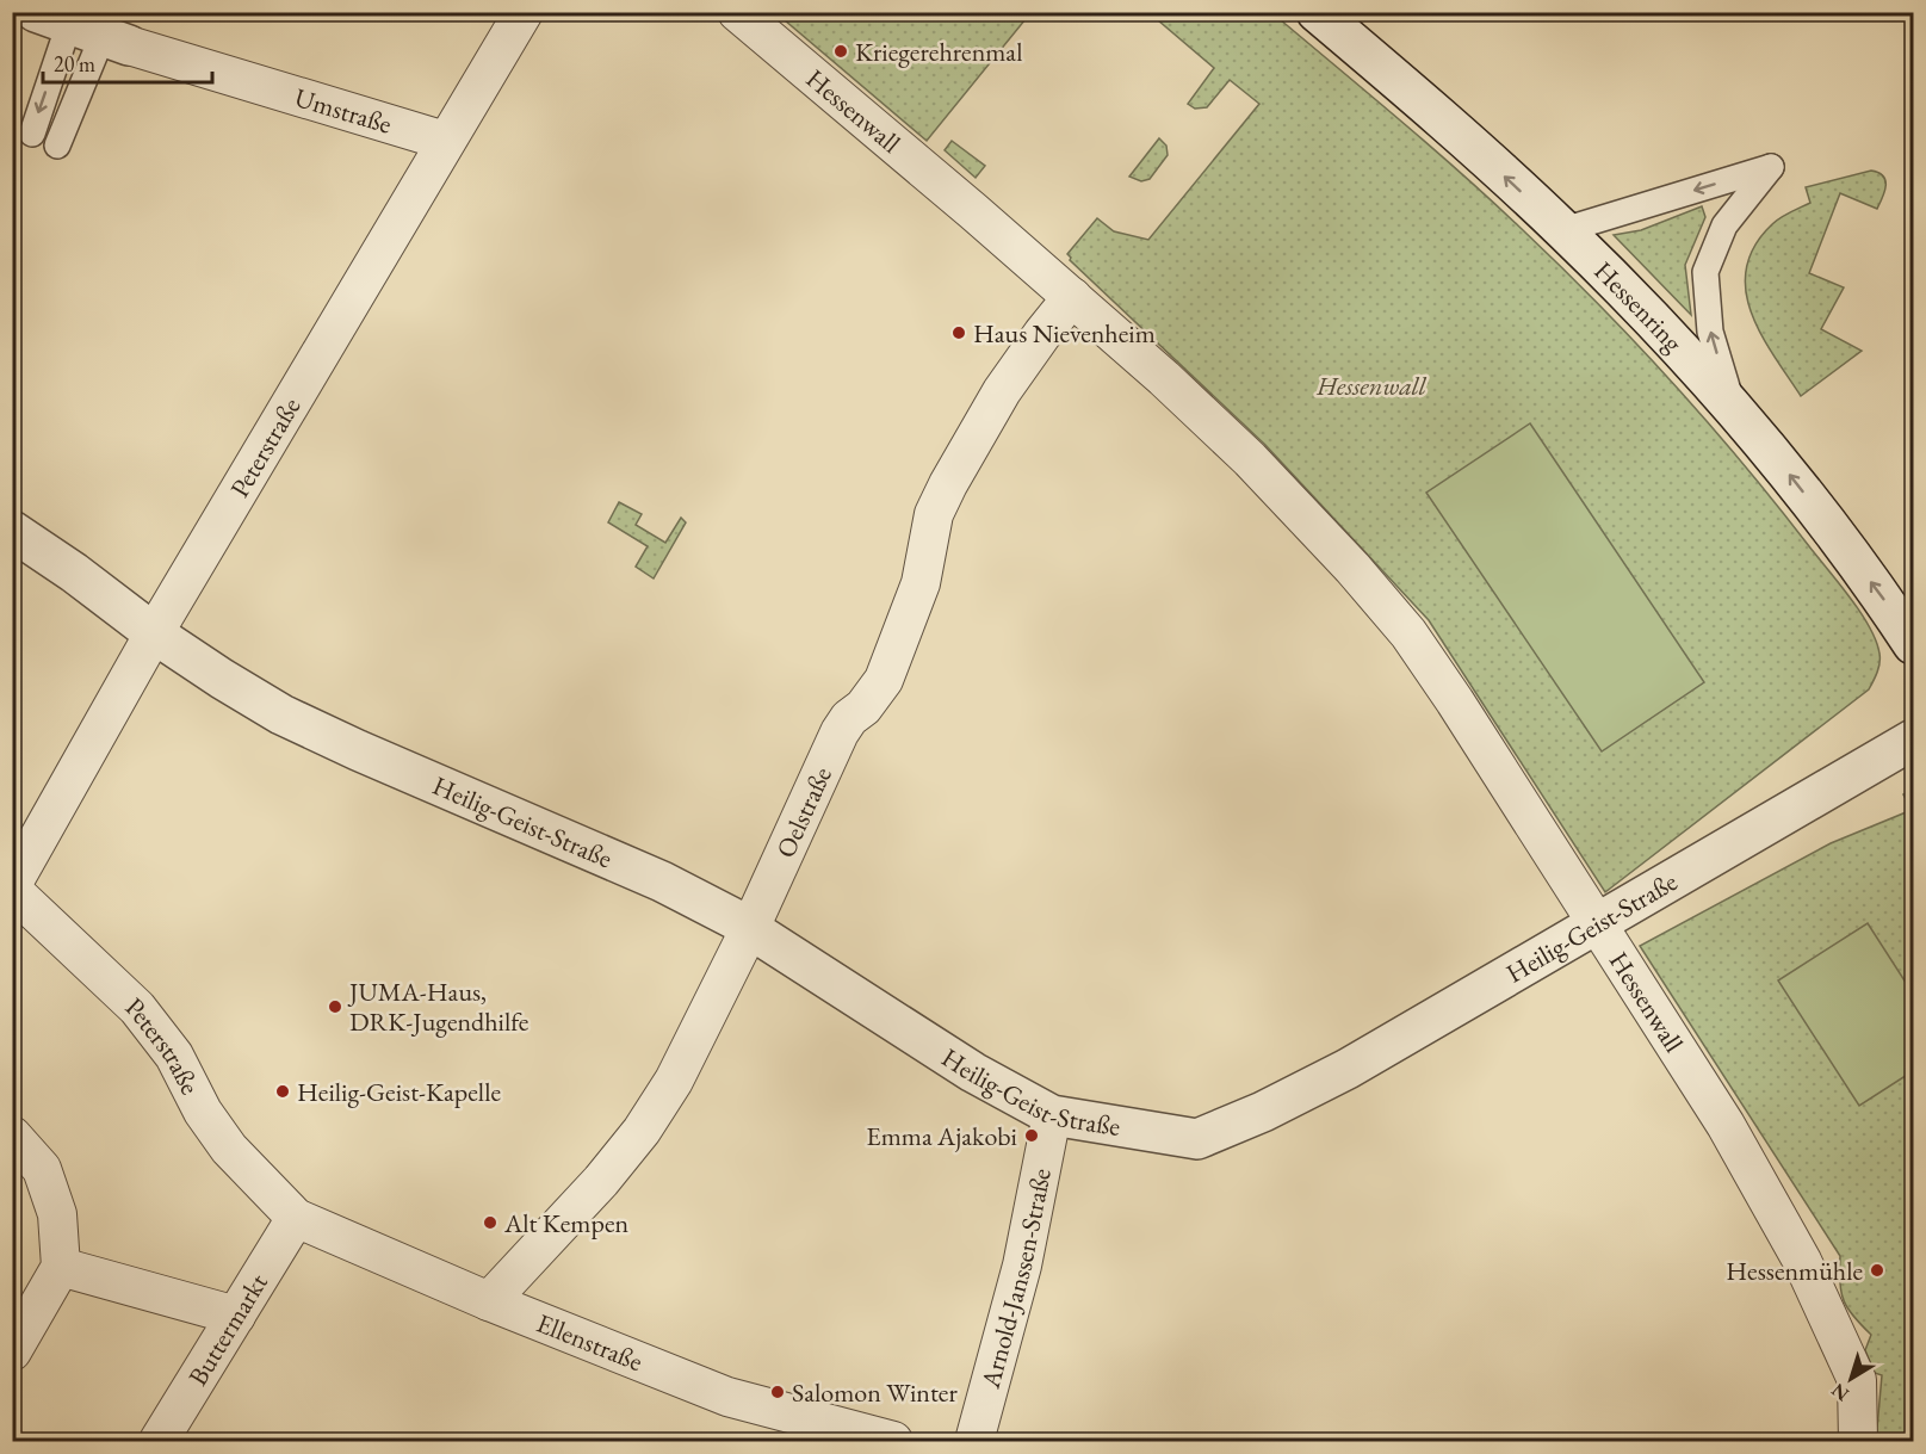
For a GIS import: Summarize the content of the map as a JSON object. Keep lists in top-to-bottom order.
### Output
{
  "streets": {
    "street": [
      "Umstraße",
      "Hessenwall",
      "Hessenring",
      "Peterstraße",
      "Oelstraße",
      "Heilig-Geist-Straße",
      "Arnold-Janssen-Straße",
      "Buttermarkt",
      "Ellenstraße"
    ]
  },
  "crossings": [
    ["Umstraße", "Peterstraße"],
    ["Hessenwall", "Oelstraße"],
    ["Hessenwall", "Heilig-Geist-Straße"],
    ["Peterstraße", "Heilig-Geist-Straße"],
    ["Peterstraße", "Buttermarkt"],
    ["Peterstraße", "Ellenstraße"],
    ["Oelstraße", "Heilig-Geist-Straße"],
    ["Oelstraße", "Ellenstraße"],
    ["Heilig-Geist-Straße", "Arnold-Janssen-Straße"],
    ["Buttermarkt", "Ellenstraße"]
  ],
  "one_way": ["Hessenring"],
  "parks": ["Hessenwall"],
  "places": [
    "Kriegerehrenmal",
    "Haus Nievenheim",
    "JUMA-Haus, DRK-Jugendhilfe",
    "Heilig-Geist-Kapelle",
    "Emma Ajakobi",
    "Alt Kempen",
    "Hessenmühle",
    "Salomon Winter"
  ],
  "scale_bar": "20 m",
  "north": "bottom left"
}
